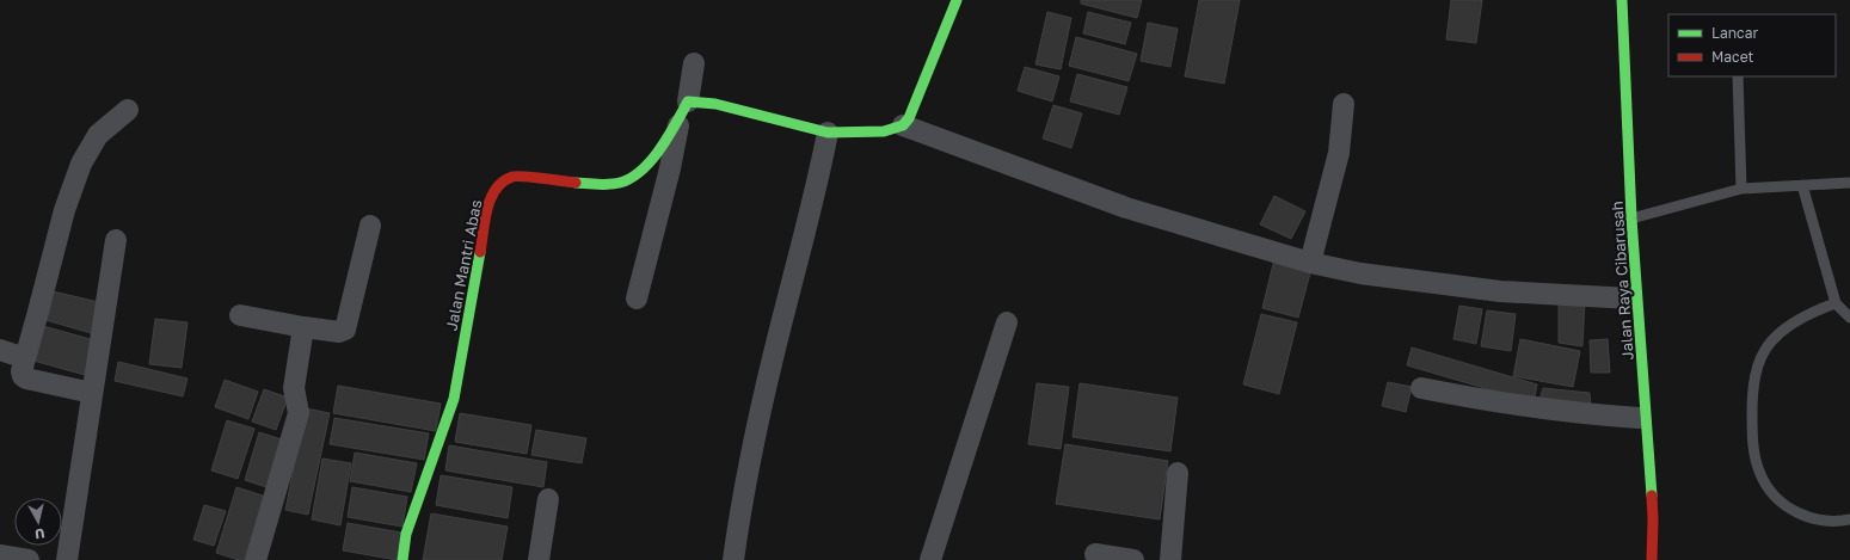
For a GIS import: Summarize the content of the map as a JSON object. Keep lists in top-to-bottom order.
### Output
{
  "streets": {
    "main road": ["Jalan Mantri Abas", "Jalan Raya Cibarusah"]
  },
  "legend": ["Lancar", "Macet"],
  "north": "bottom"
}
